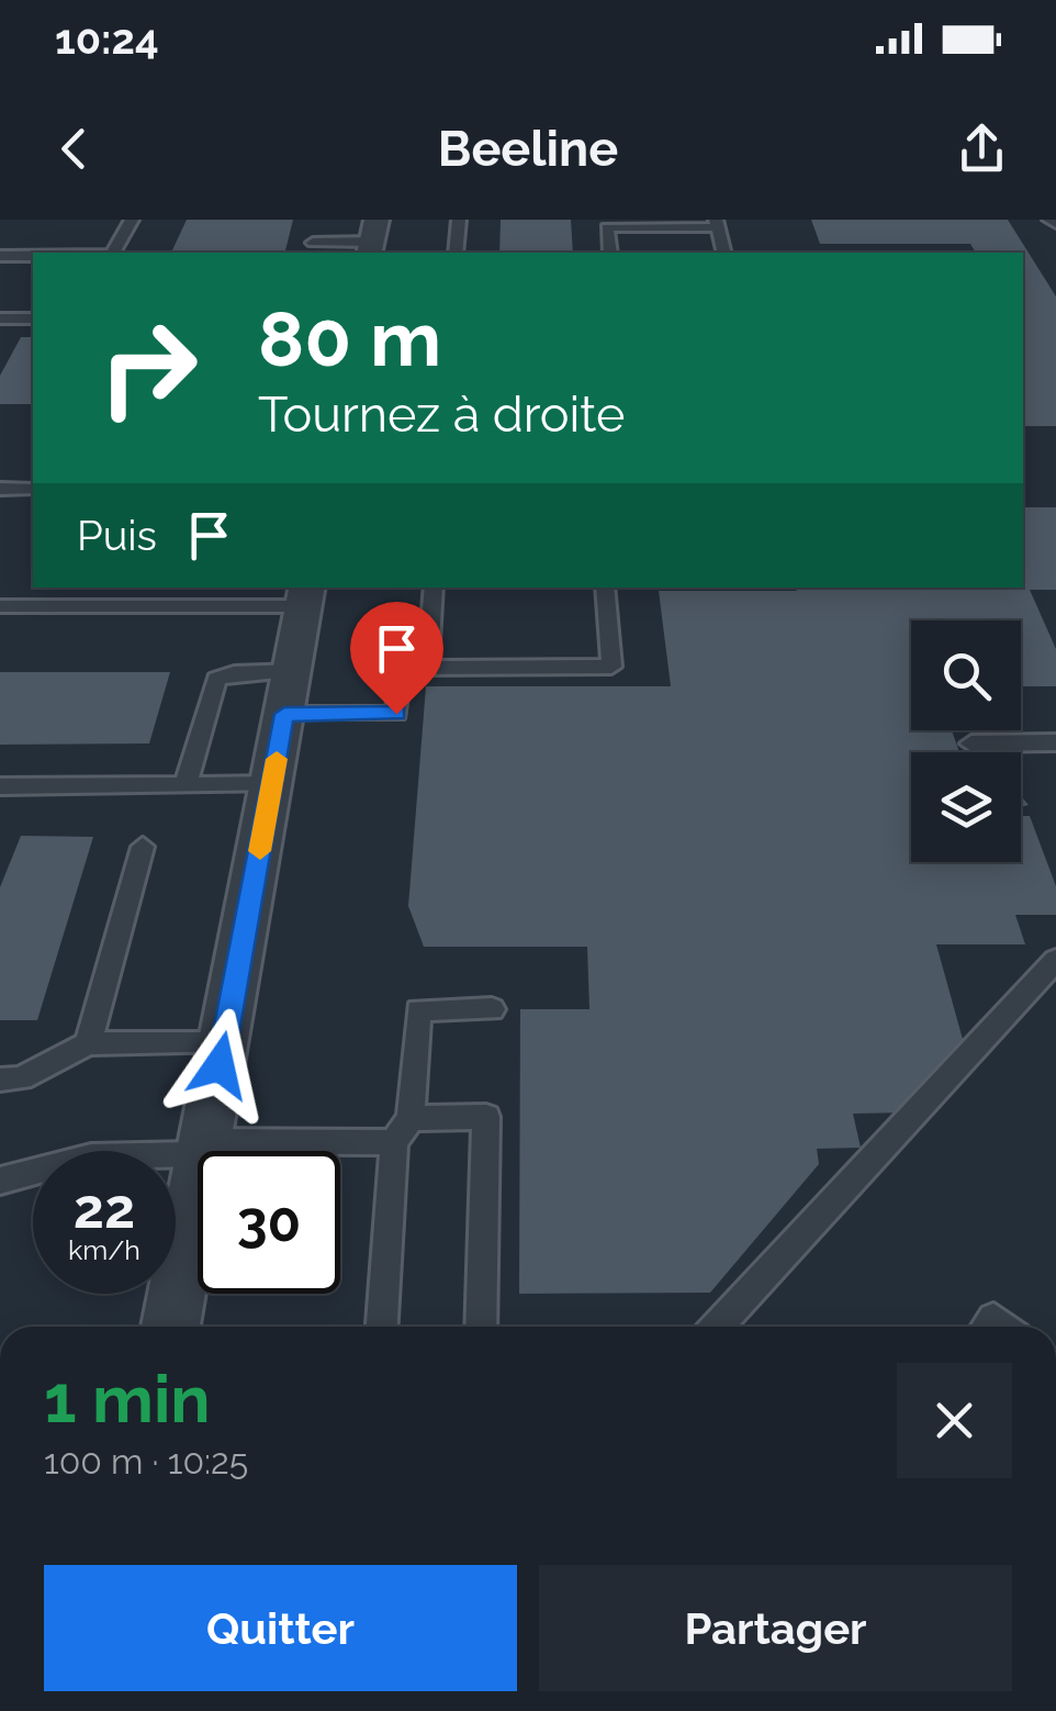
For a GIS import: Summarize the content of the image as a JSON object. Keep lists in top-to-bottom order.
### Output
{
  "page": {
    "status": "10:24",
    "header": "Beeline",
    "turn": ["80 m", "Tournez à droite"],
    "then": "Puis",
    "speed": "22 km/h",
    "limit": "30",
    "heading": ["1 min", "100 m · 10:25"],
    "buttons": ["Quitter", "Partager"]
  }
}
